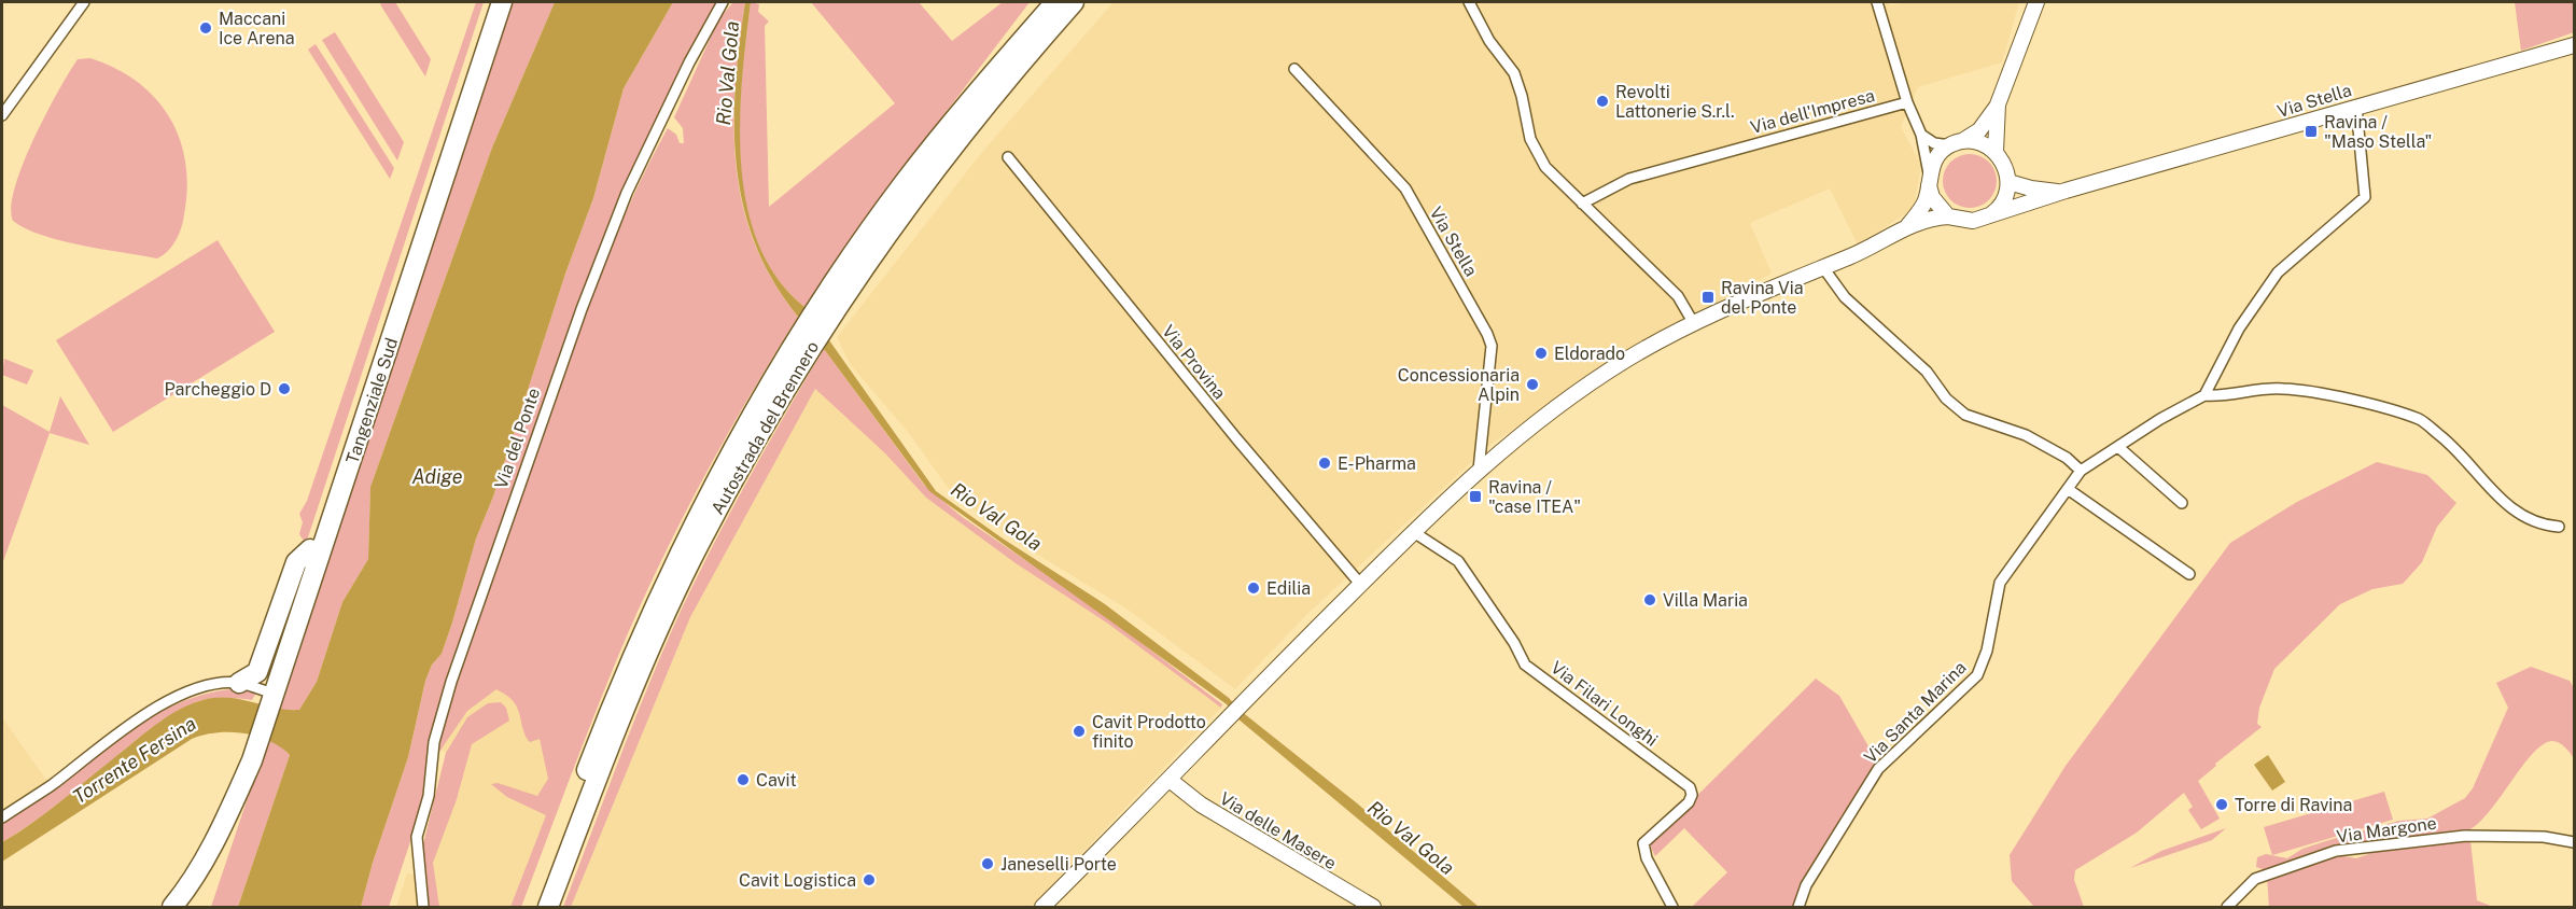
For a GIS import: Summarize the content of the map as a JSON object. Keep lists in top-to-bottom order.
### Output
{
  "streets": {
    "highway": ["Tangenziale Sud", "Autostrada del Brennero"],
    "street": [
      "Via Stella",
      "Via dell'Impresa",
      "Via Provina",
      "Via del Ponte",
      "Via Filari Longhi",
      "Via Santa Marina",
      "Via Margone",
      "Via delle Masere"
    ]
  },
  "crossings": [
    ["Via Stella", "Via Provina"],
    ["Via Stella", "Via Filari Longhi"],
    ["Via Stella", "Via delle Masere"]
  ],
  "water": ["Rio Val Gola", "Adige", "Torrente Fersina"],
  "places": {
    "other": [
      "Maccani Ice Arena",
      "Revolti Lattonerie S.r.l.",
      "Eldorado",
      "Concessionaria Alpin",
      "Parcheggio D",
      "E-Pharma",
      "Edilia",
      "Villa Maria",
      "Cavit Prodotto finito",
      "Cavit",
      "Torre di Ravina",
      "Janeselli Porte",
      "Cavit Logistica"
    ],
    "transit": ["Ravina / \"Maso Stella\"", "Ravina Via del Ponte", "Ravina / \"case ITEA\""]
  }
}
